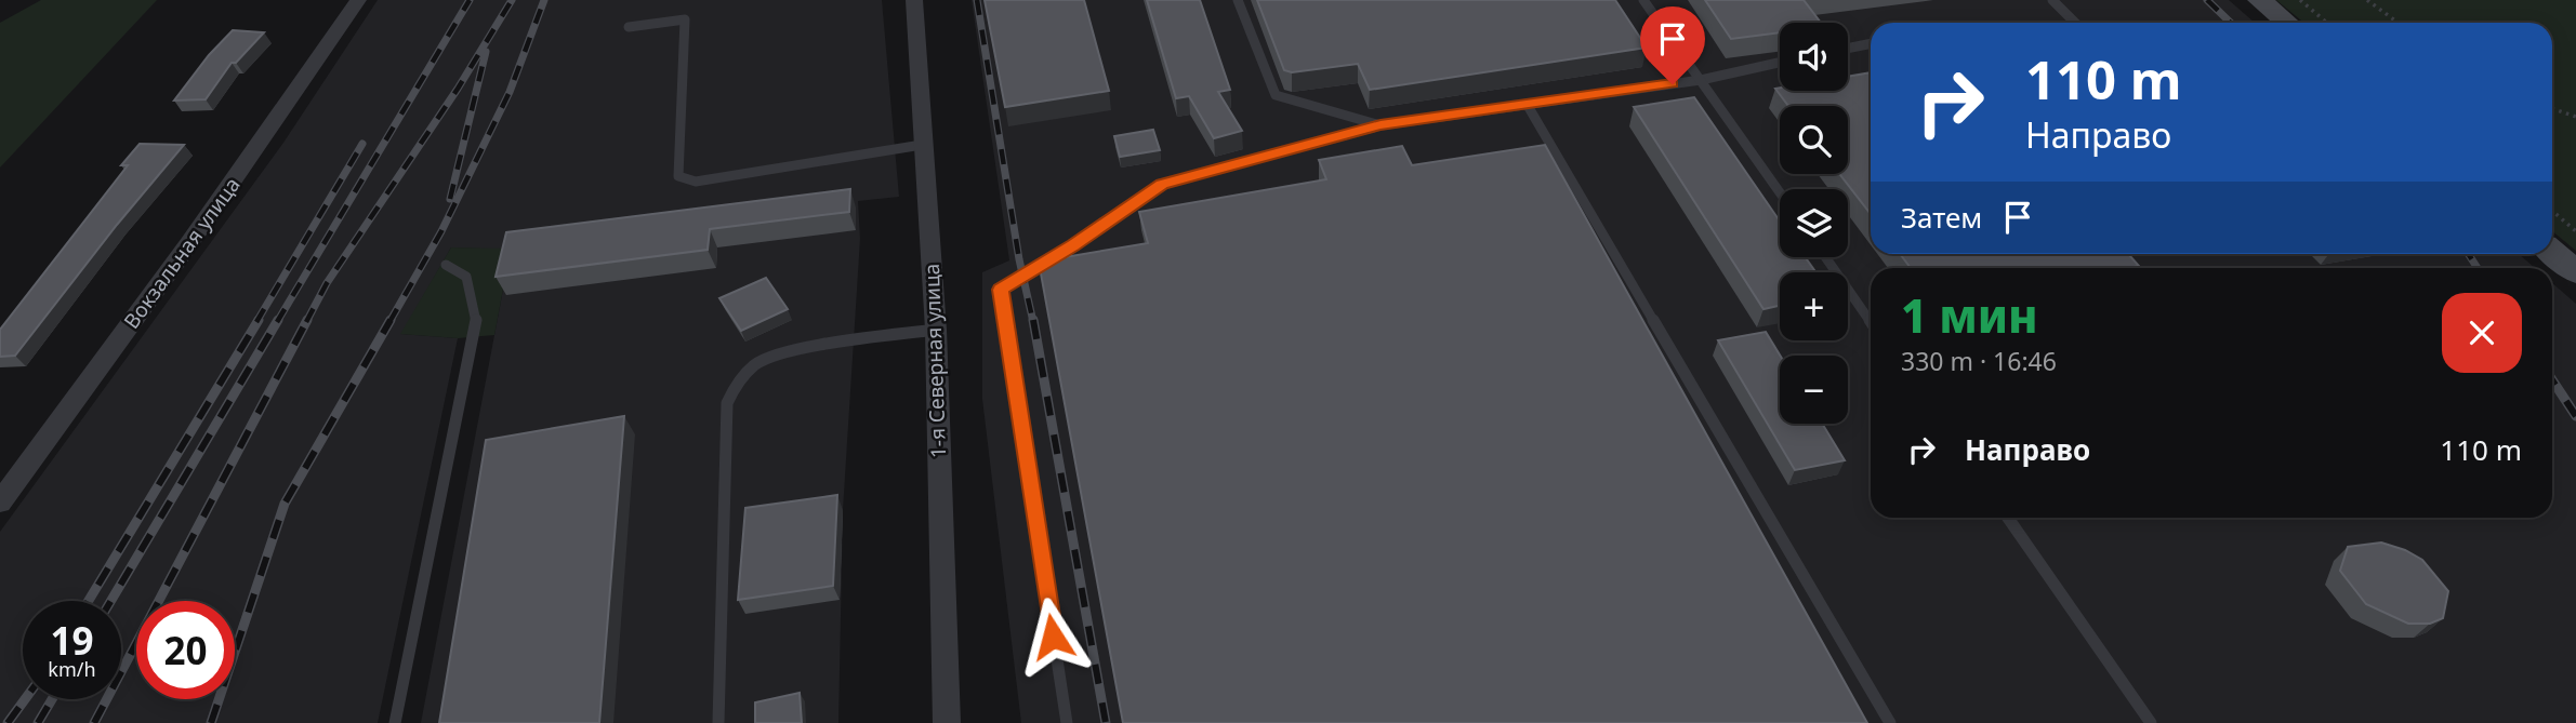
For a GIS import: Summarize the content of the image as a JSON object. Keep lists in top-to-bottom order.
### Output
{
  "streets": {
    "street": ["Вокзальная улица", "1-я Северная улица"]
  },
  "page": {
    "map_buttons": ["+", "−"],
    "turn": ["110 m", "Направо"],
    "then": "Затем",
    "heading": ["1 мин", "330 m · 16:46"],
    "list": [
      {
        "name": "Направо",
        "value": "110 m"
      }
    ],
    "speed": "19 km/h",
    "limit": "20"
  }
}
